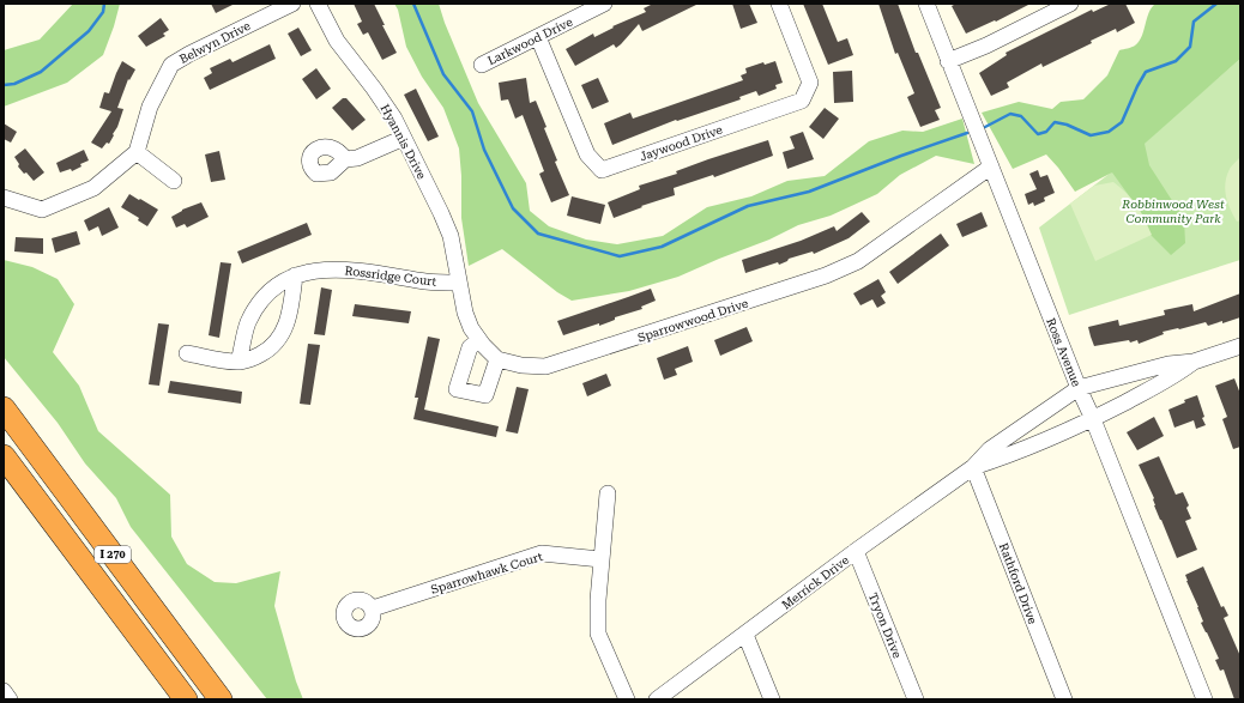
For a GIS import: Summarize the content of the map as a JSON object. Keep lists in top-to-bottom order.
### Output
{
  "streets": {
    "highway": ["I 270"],
    "street": [
      "Larkwood Drive",
      "Belwyn Drive",
      "Hyannis Drive",
      "Jaywood Drive",
      "Rossridge Court",
      "Sparrowwood Drive",
      "Ross Avenue",
      "Sparrowhawk Court",
      "Merrick Drive",
      "Rathford Drive",
      "Tryon Drive"
    ]
  },
  "crossings": [
    ["Larkwood Drive", "Jaywood Drive"],
    ["Hyannis Drive", "Rossridge Court"],
    ["Sparrowwood Drive", "Ross Avenue"],
    ["Ross Avenue", "Merrick Drive"],
    ["Merrick Drive", "Rathford Drive"],
    ["Merrick Drive", "Tryon Drive"]
  ],
  "parks": ["Robbinwood West Community Park"]
}
